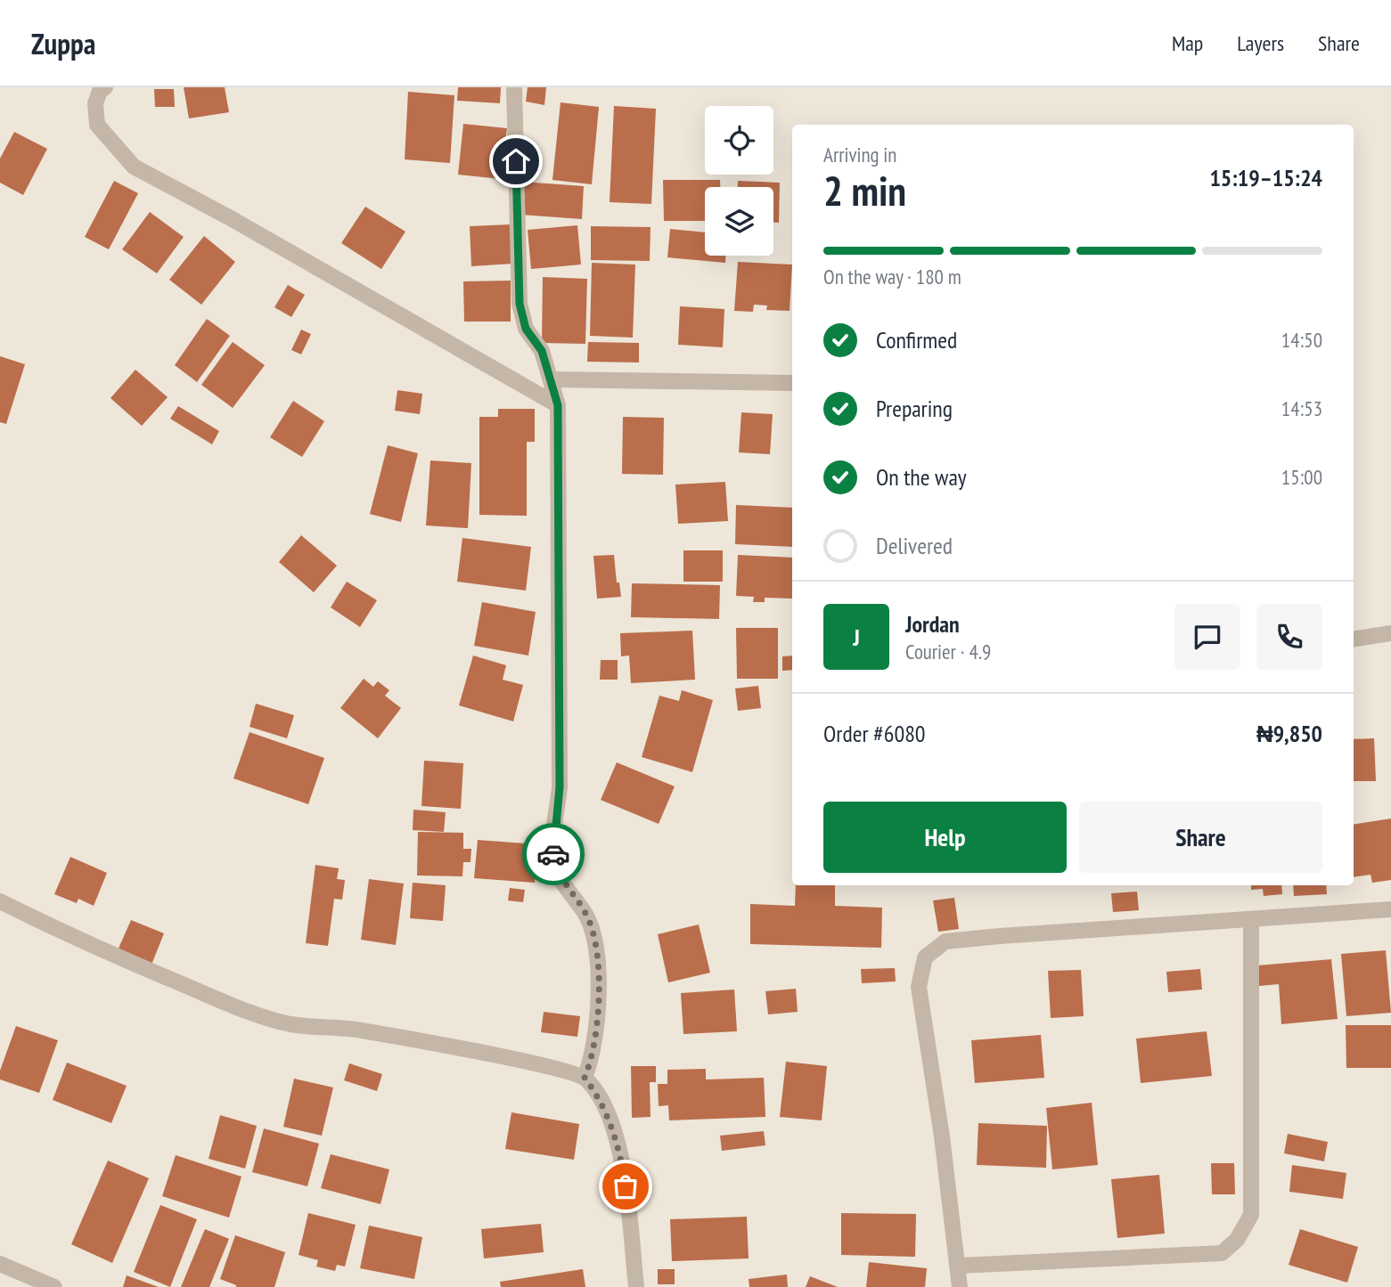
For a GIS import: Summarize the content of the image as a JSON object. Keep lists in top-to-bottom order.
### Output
{
  "page": {
    "header": "Zuppa",
    "nav": ["Map", "Layers", "Share"],
    "heading": ["2 min", "Arriving in", "15:19–15:24"],
    "panel": [
      "Jordan",
      "Courier · 4.9",
      "Order #6080",
      "₦9,850"
    ],
    "bar": "On the way · 180 m",
    "list": [
      ["Confirmed", "14:50"],
      ["Preparing", "14:53"],
      ["On the way", "15:00"],
      "Delivered"
    ],
    "round": "J",
    "buttons": ["Help", "Share"]
  }
}
